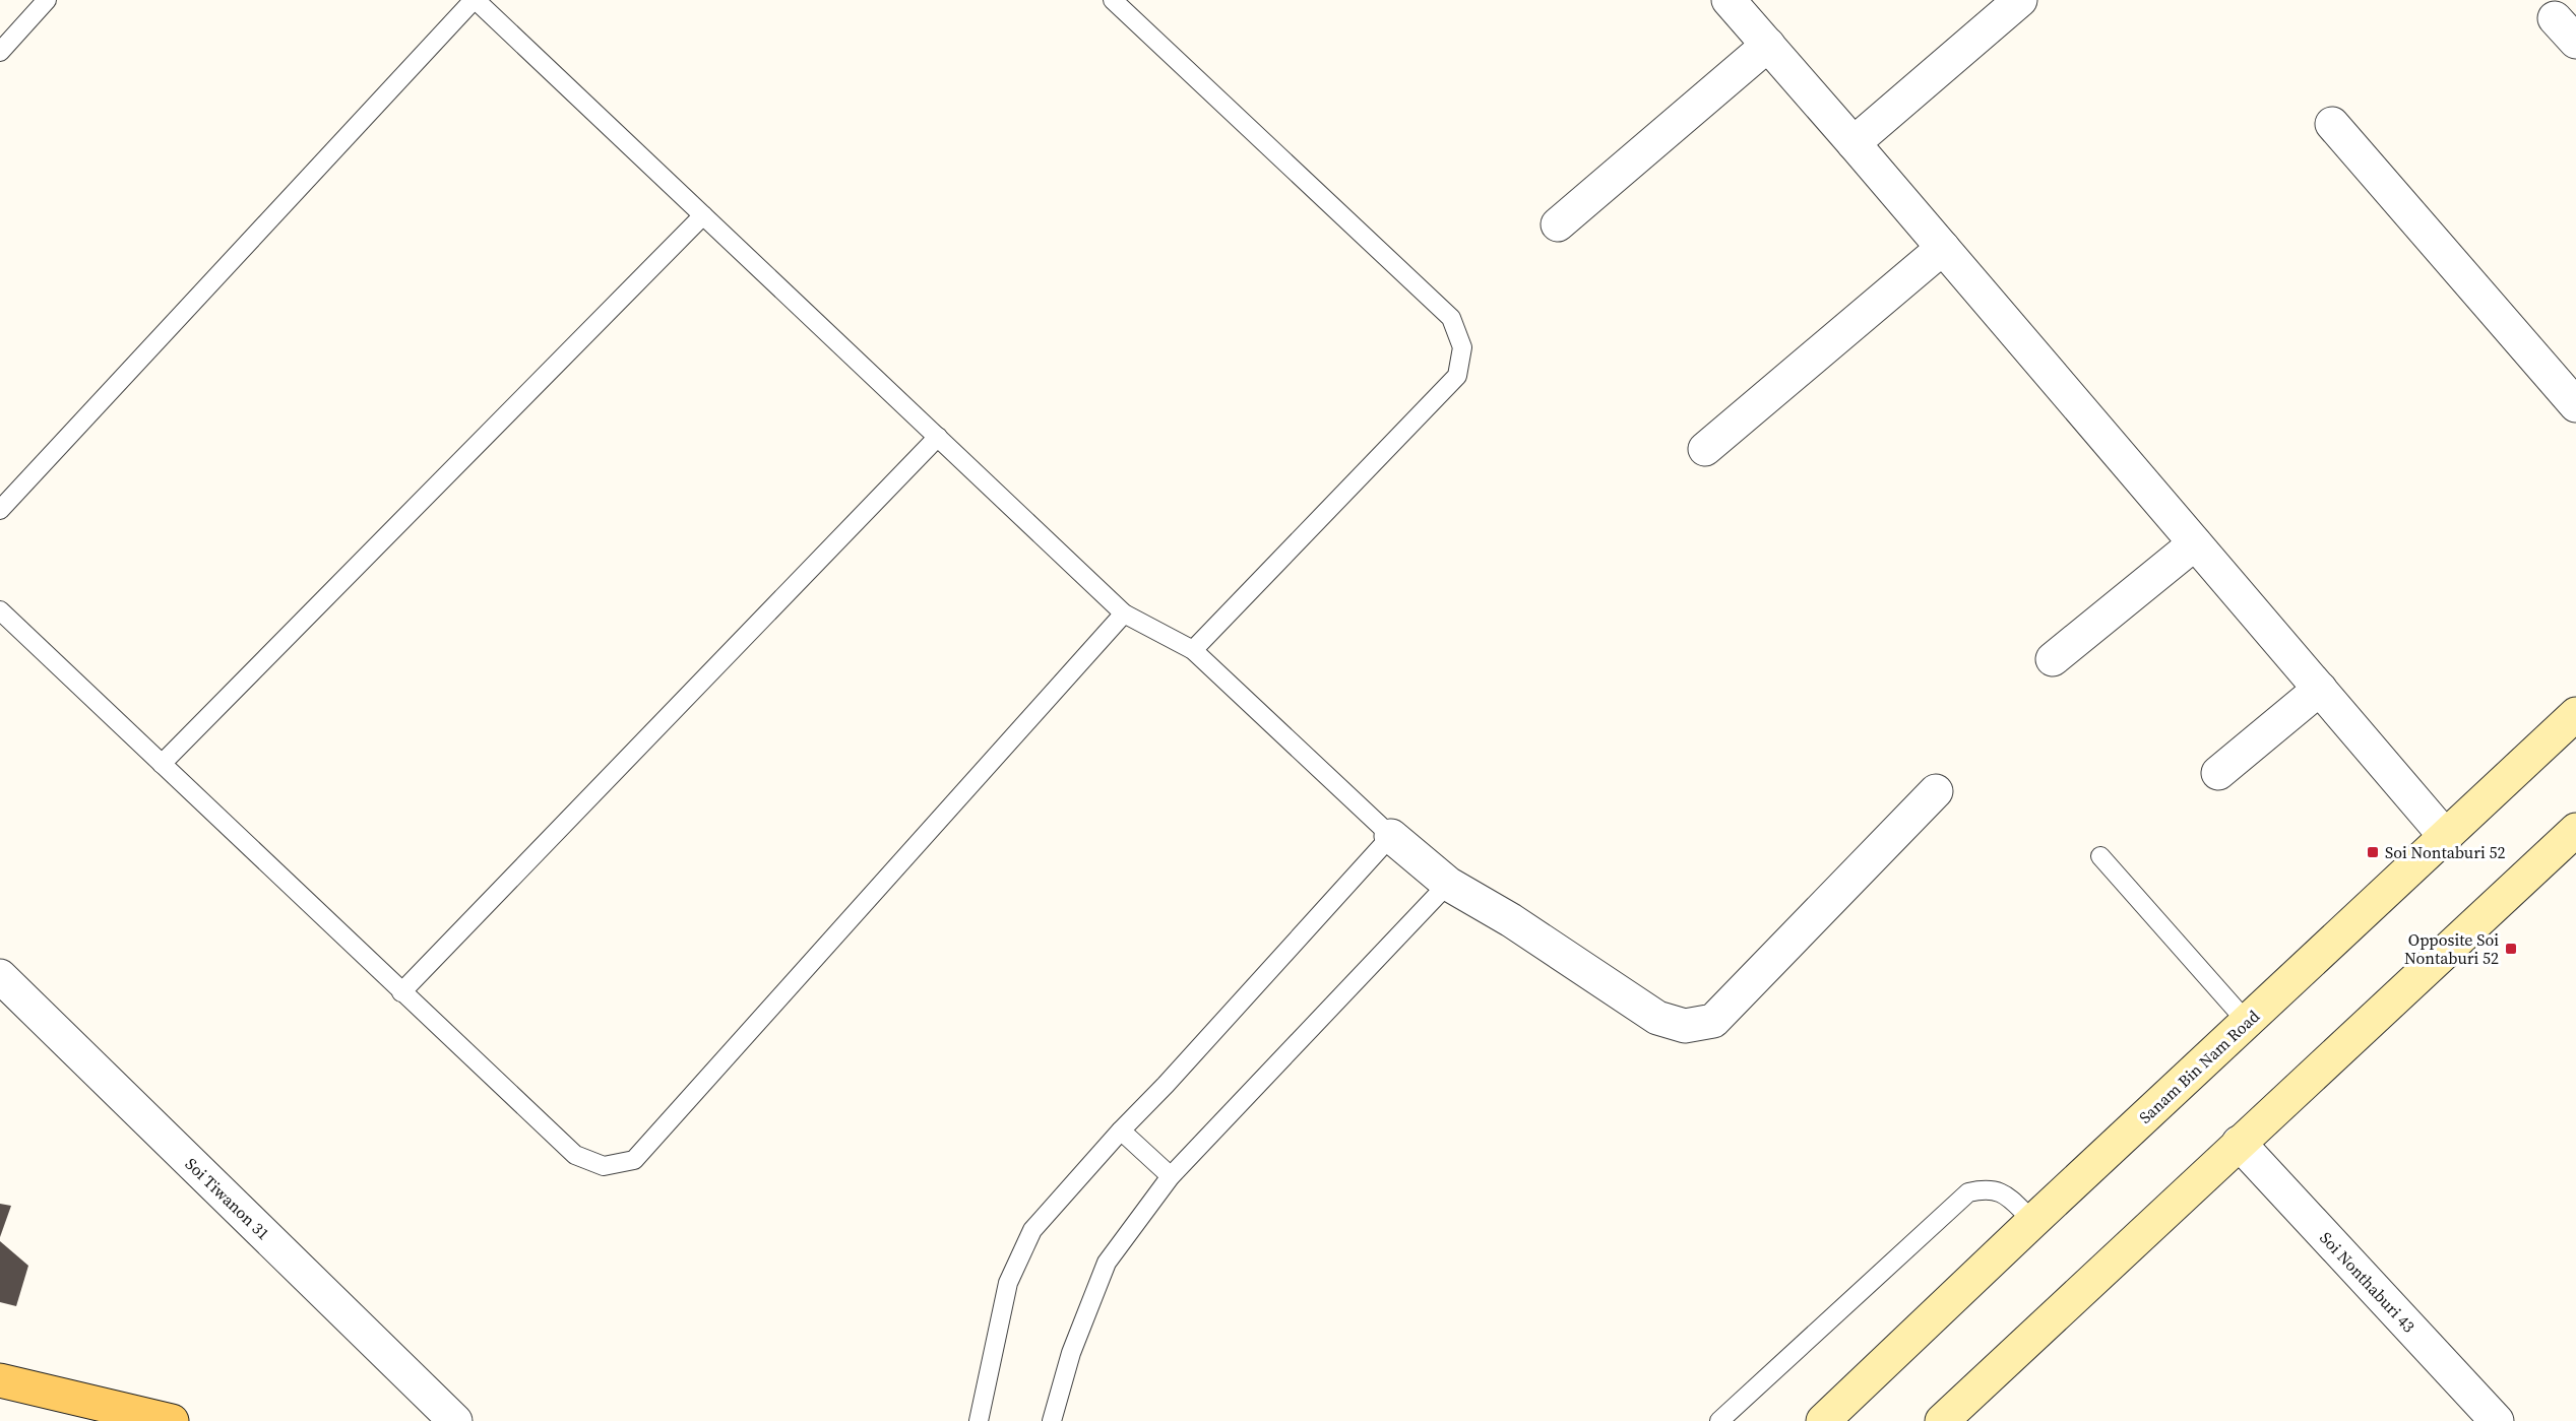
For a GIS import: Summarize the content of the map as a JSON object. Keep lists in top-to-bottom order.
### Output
{
  "streets": {
    "main road": ["Sanam Bin Nam Road"],
    "street": ["Soi Tiwanon 31", "Soi Nonthaburi 43"]
  },
  "places": {
    "transit": ["Soi Nontaburi 52", "Opposite Soi Nontaburi 52"]
  }
}
